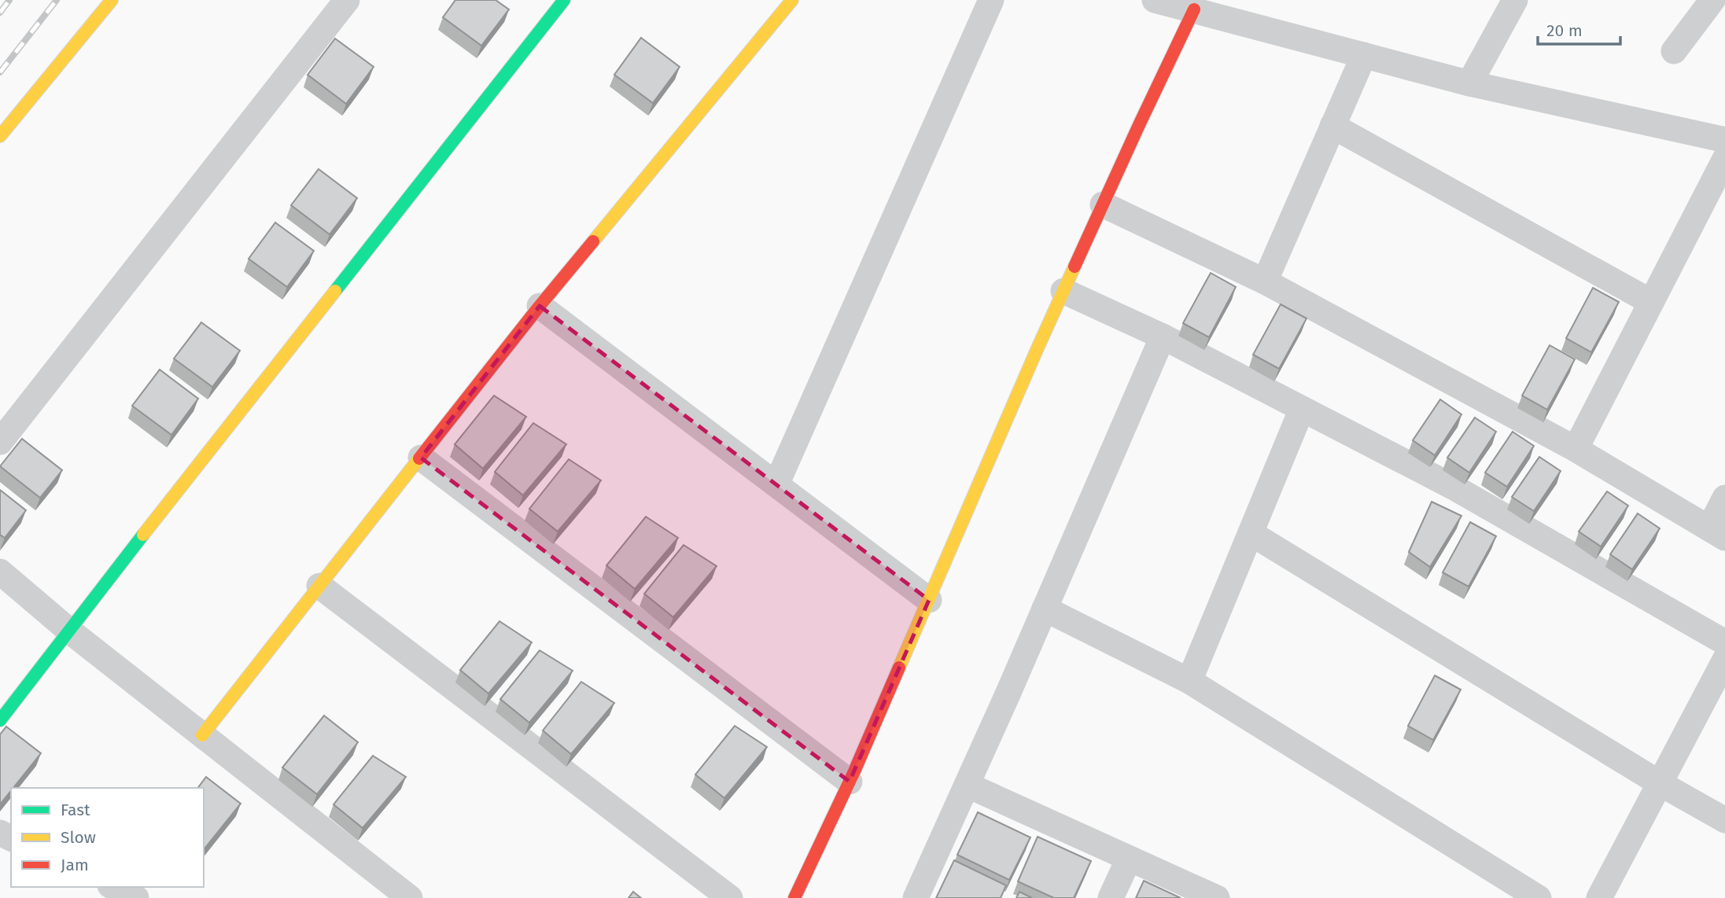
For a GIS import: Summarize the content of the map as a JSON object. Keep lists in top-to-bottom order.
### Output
{
  "legend": ["Fast", "Slow", "Jam"],
  "scale_bar": "20 m"
}
